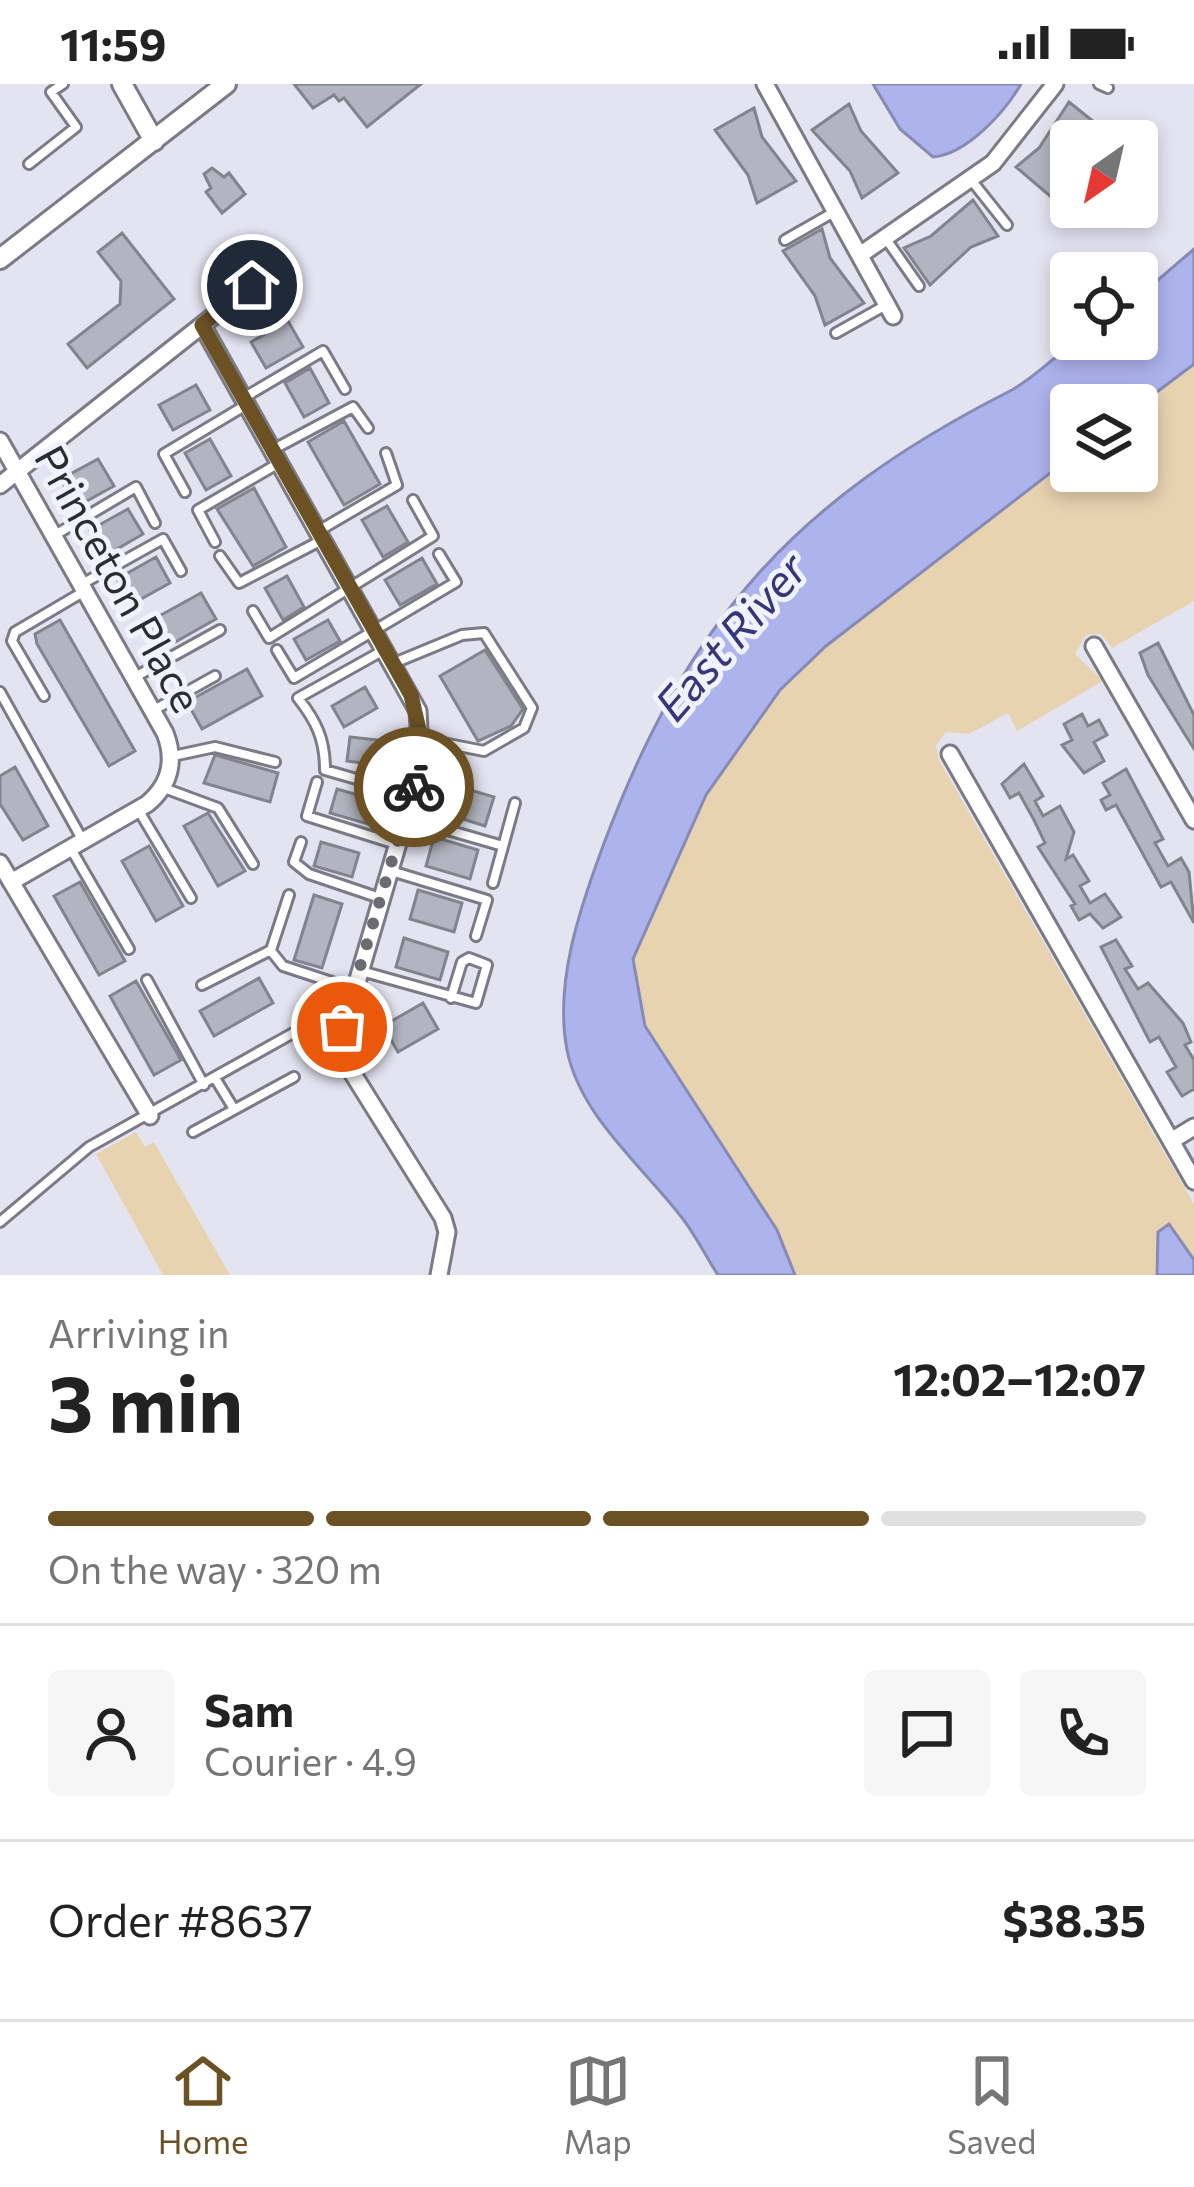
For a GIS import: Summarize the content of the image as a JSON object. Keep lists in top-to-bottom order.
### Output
{
  "streets": {
    "street": ["Princeton Place"]
  },
  "water": ["East River"],
  "north": "bottom left",
  "page": {
    "status": "11:59",
    "heading": ["3 min", "Arriving in", "12:02–12:07"],
    "panel": [
      "Sam",
      "Courier · 4.9",
      "Order #8637",
      "$38.35"
    ],
    "bar": "On the way · 320 m",
    "tabs": ["Home", "Map", "Saved"]
  }
}
